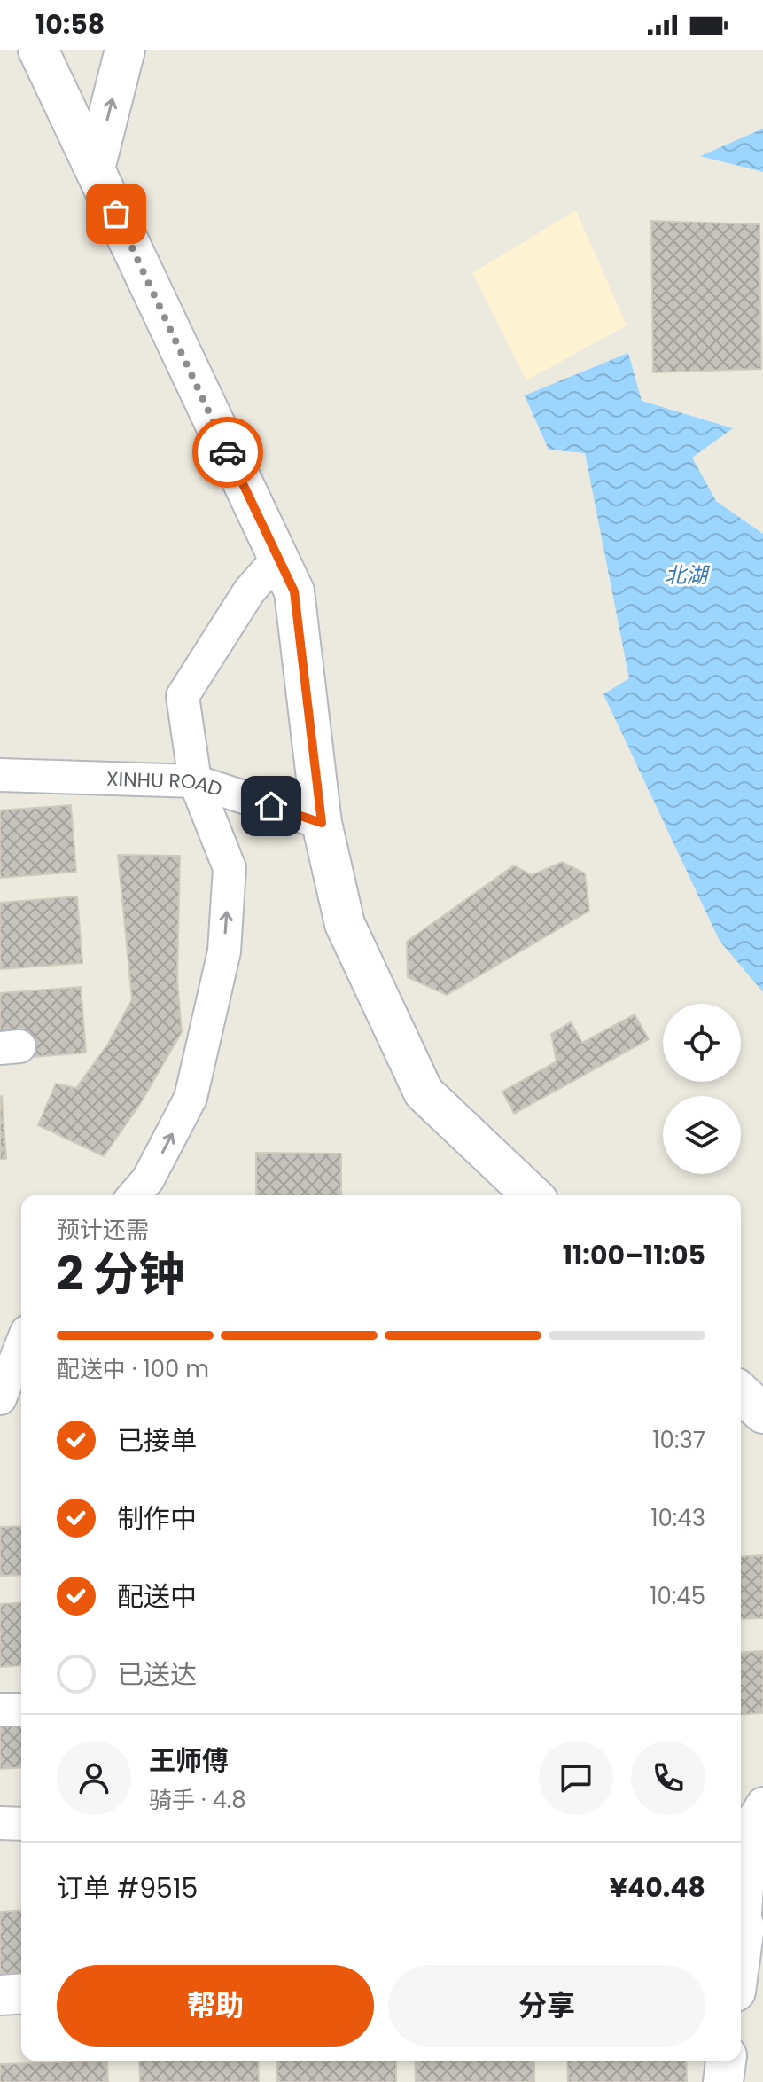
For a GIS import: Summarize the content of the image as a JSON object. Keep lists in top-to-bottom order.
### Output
{
  "streets": {
    "street": ["XINHU ROAD"]
  },
  "water": ["北湖"],
  "page": {
    "status": "10:58",
    "heading": ["2 分钟", "预计还需", "11:00–11:05"],
    "panel": [
      "王师傅",
      "骑手 · 4.8",
      "订单 #9515",
      "¥40.48"
    ],
    "bar": "配送中 · 100 m",
    "list": [
      ["已接单", "10:37"],
      ["制作中", "10:43"],
      ["配送中", "10:45"],
      "已送达"
    ],
    "buttons": ["帮助", "分享"]
  }
}
